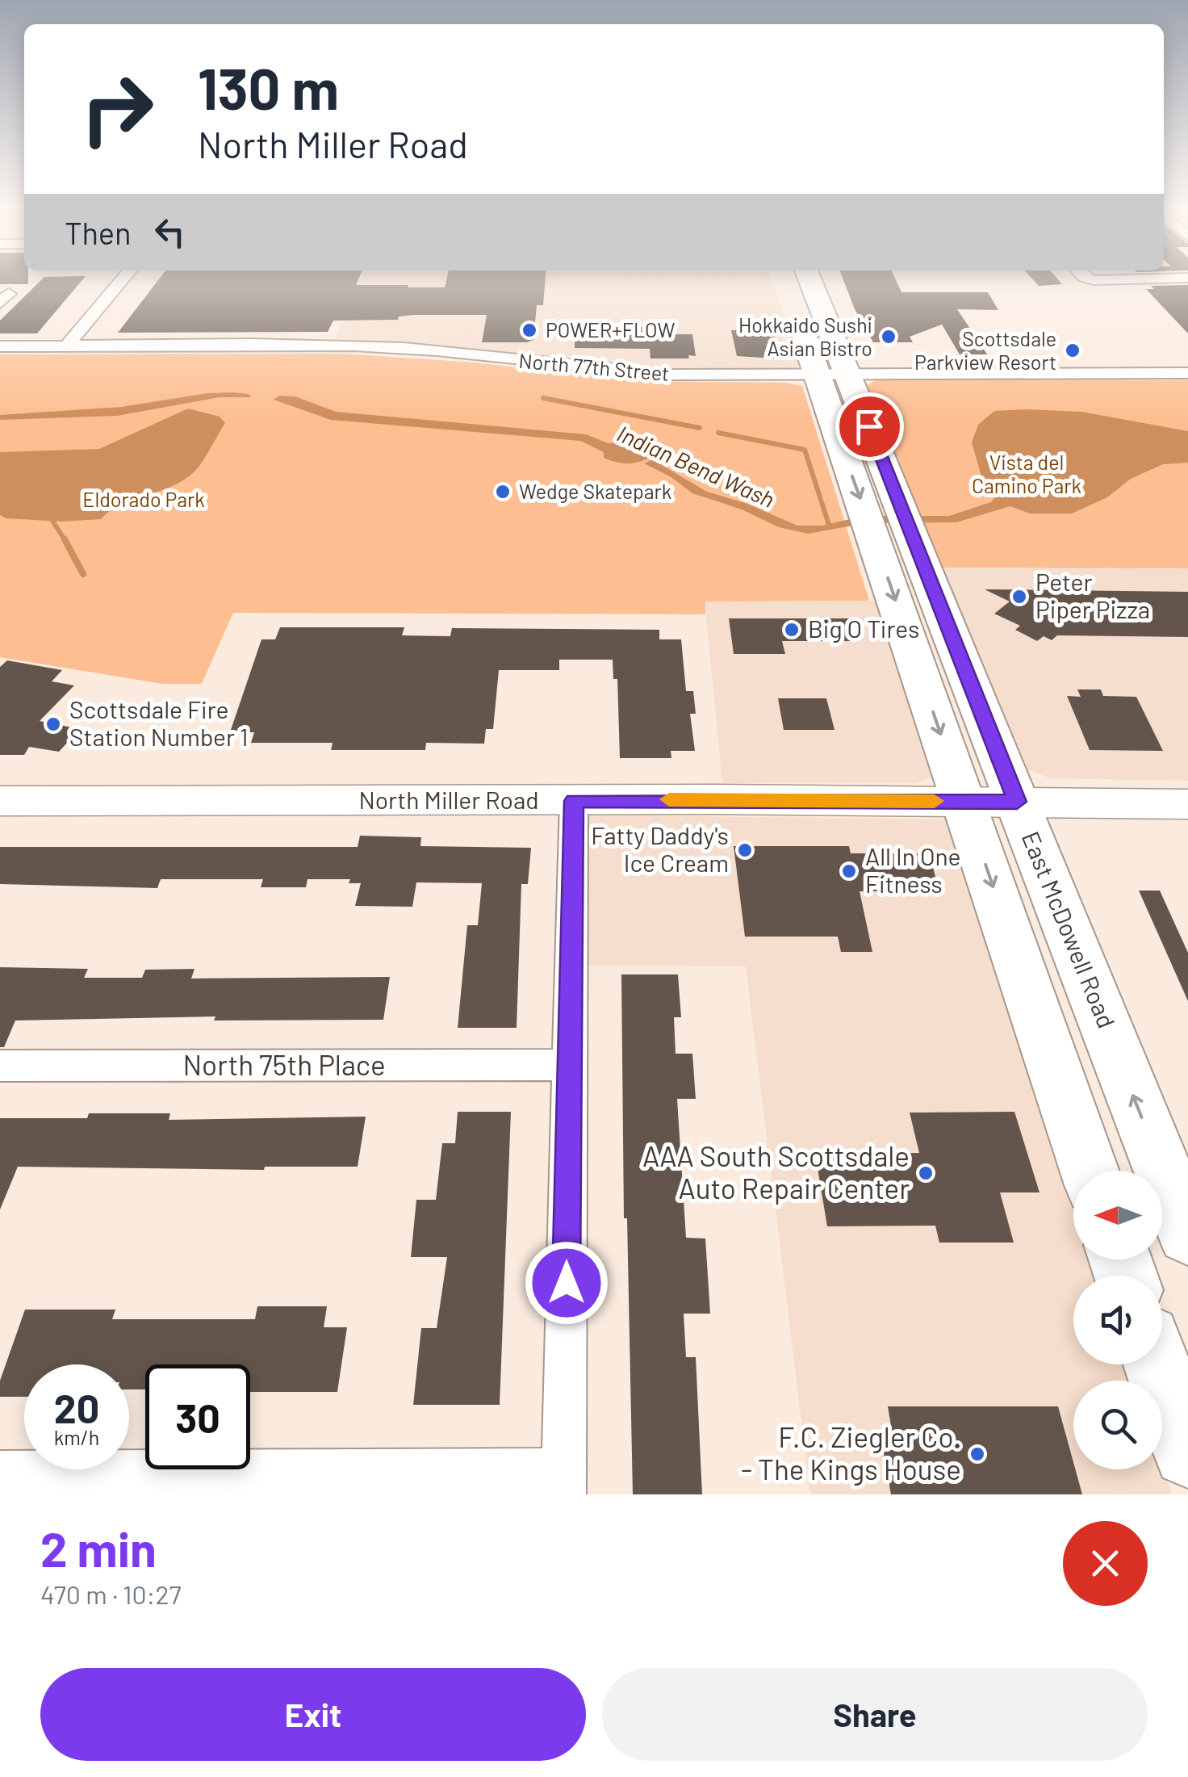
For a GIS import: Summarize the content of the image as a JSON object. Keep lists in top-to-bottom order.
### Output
{
  "streets": {
    "main road": ["East McDowell Road"],
    "street": ["North 77th Street", "North Miller Road", "North 75th Place"]
  },
  "crossings": [
    ["North 77th Street", "East McDowell Road"],
    ["North Miller Road", "East McDowell Road"]
  ],
  "water": ["Indian Bend Wash"],
  "parks": ["Vista del Camino Park", "Eldorado Park"],
  "places": [
    "POWER+FLOW",
    "Hokkaido Sushi Asian Bistro",
    "Scottsdale Parkview Resort",
    "Wedge Skatepark",
    "Peter Piper Pizza",
    "Big O Tires",
    "Scottsdale Fire Station Number 1",
    "Fatty Daddy's Ice Cream",
    "All In One Fitness",
    "AAA South Scottsdale Auto Repair Center",
    "F.C. Ziegler Co. - The Kings House"
  ],
  "north": "left",
  "page": {
    "turn": ["130 m", "North Miller Road"],
    "then": "Then",
    "speed": "20 km/h",
    "limit": "30",
    "heading": ["2 min", "470 m · 10:27"],
    "buttons": ["Exit", "Share"]
  }
}
